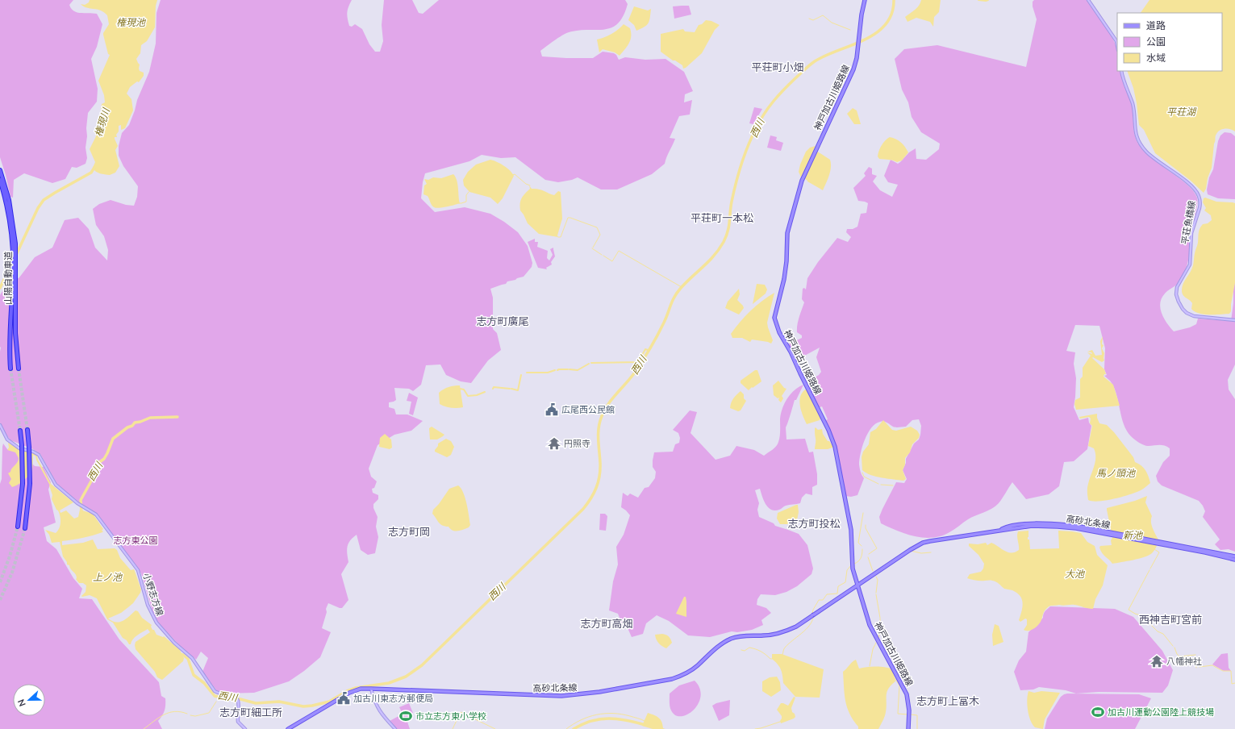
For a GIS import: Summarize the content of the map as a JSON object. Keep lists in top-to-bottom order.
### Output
{
  "streets": {
    "highway": ["山陽自動車道"],
    "main road": [
      "神戸加古川姫路線",
      "平荘魚橋線",
      "高砂北条線",
      "小野志方線"
    ]
  },
  "crossings": [
    ["神戸加古川姫路線", "高砂北条線"]
  ],
  "districts": [
    "平荘町小畑",
    "平荘町一本松",
    "志方町廣尾",
    "志方町投松",
    "志方町岡",
    "西神吉町宮前",
    "志方町高畑",
    "志方町上冨木",
    "志方町細工所"
  ],
  "water": [
    "権現池",
    "平荘湖",
    "権現川",
    "西川",
    "馬ノ頭池",
    "新池",
    "大池",
    "上ノ池"
  ],
  "parks": ["志方東公園"],
  "places": {
    "public building": ["広尾西公民館", "加古川東志方郵便局"],
    "temple": ["円照寺", "八幡神社"],
    "sports": ["加古川運動公園陸上競技場", "市立志方東小学校"]
  },
  "legend": ["道路", "公園", "水域"],
  "north": "left"
}
